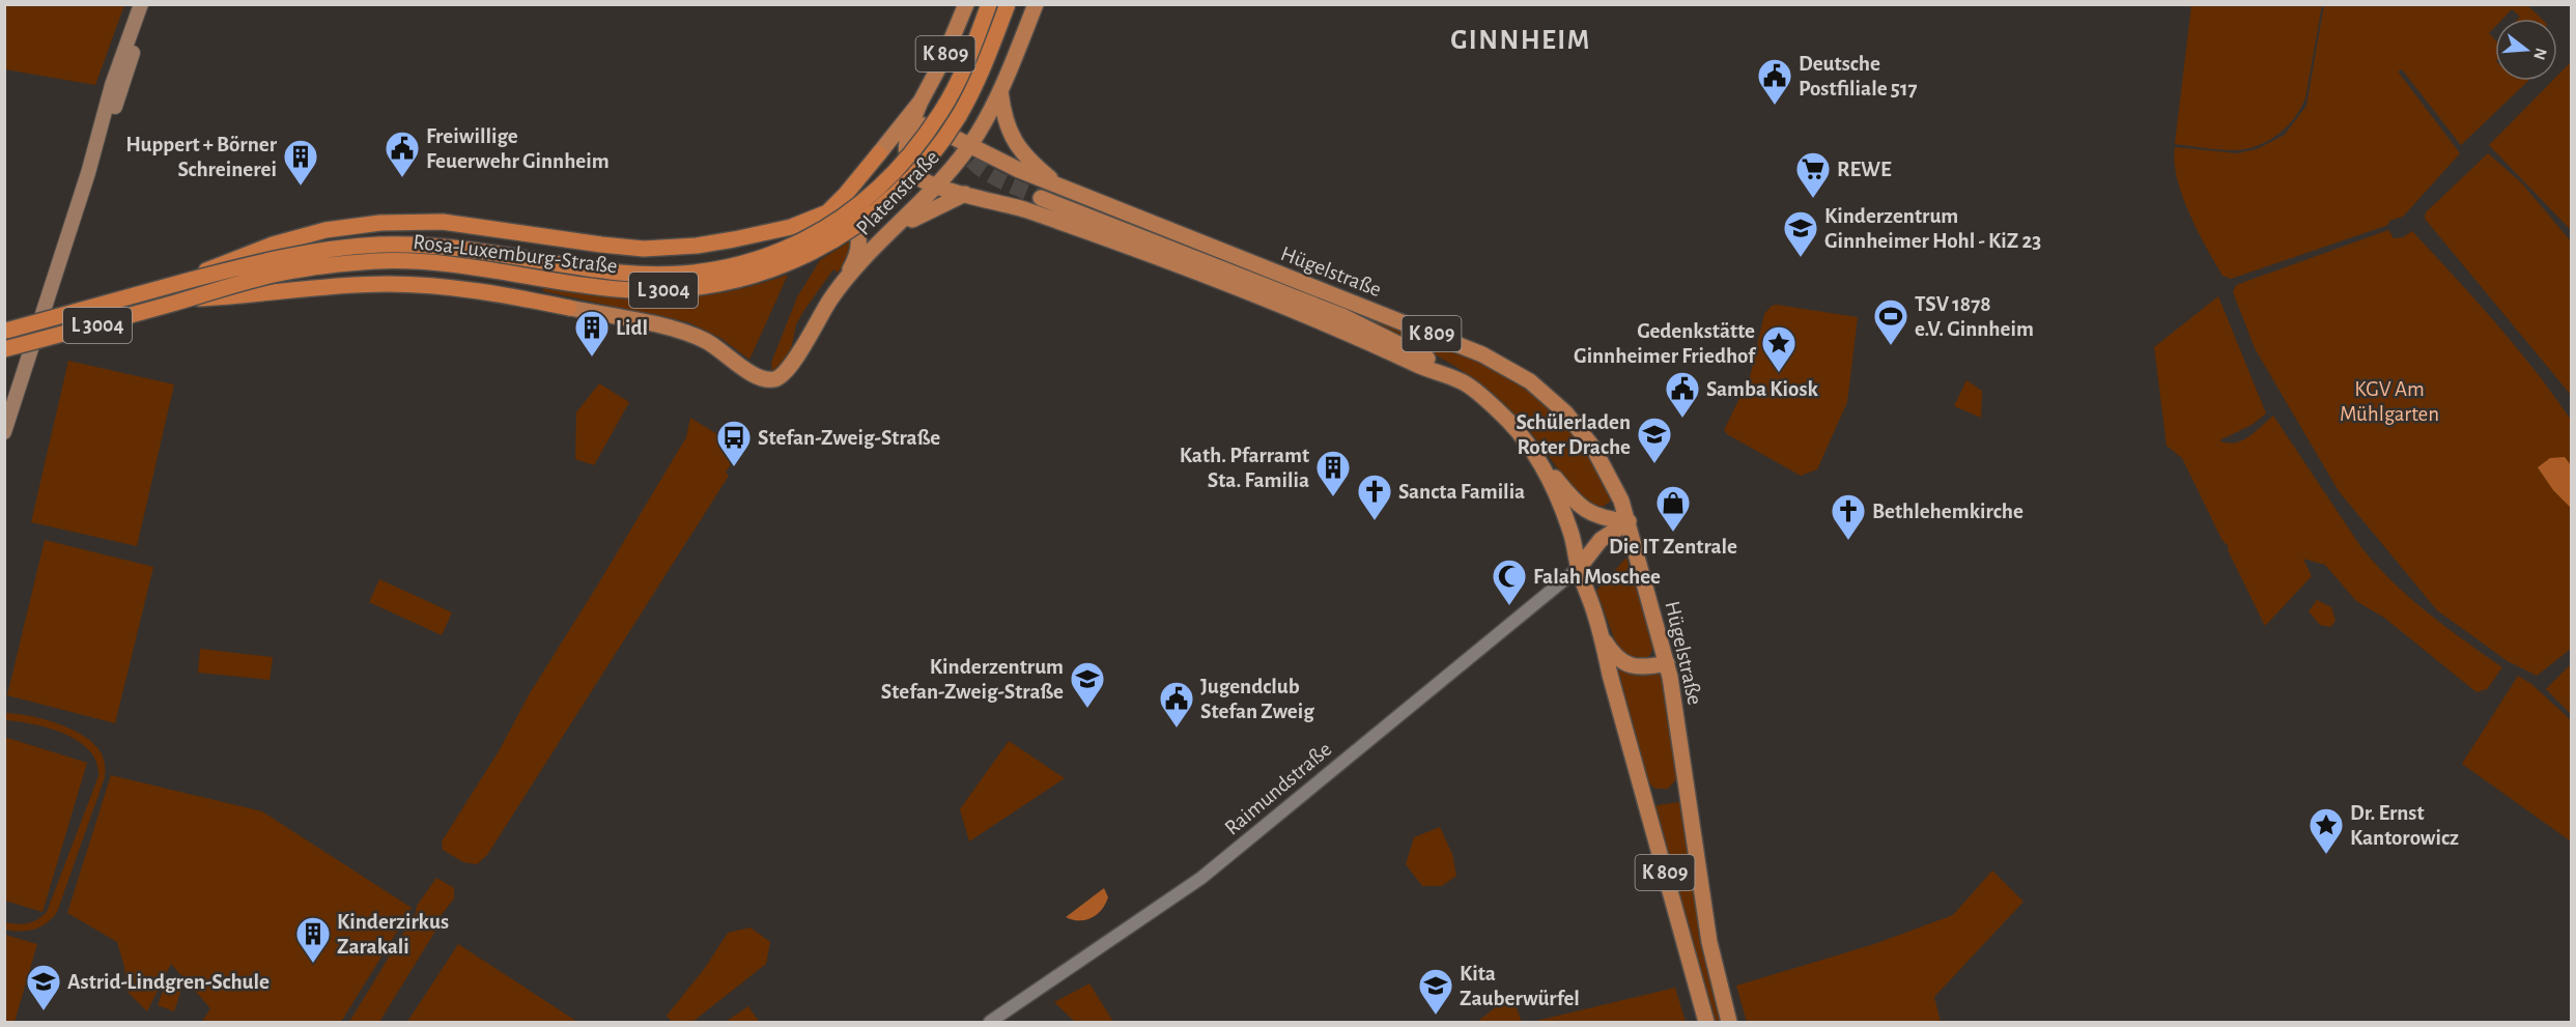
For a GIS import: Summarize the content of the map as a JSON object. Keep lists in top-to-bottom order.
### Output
{
  "streets": {
    "highway": ["Rosa-Luxemburg-Straße", "L 3004"],
    "main road": ["K 809", "Platenstraße", "Hügelstraße"],
    "street": ["Raimundstraße"]
  },
  "crossings": [
    ["K 809", "Platenstraße"],
    ["K 809", "Hügelstraße"],
    ["K 809", "Raimundstraße"],
    ["Platenstraße", "Hügelstraße"]
  ],
  "districts": ["GINNHEIM"],
  "parks": ["KGV Am Mühlgarten"],
  "places": {
    "public building": [
      "Deutsche Postfiliale 517",
      "Freiwillige Feuerwehr Ginnheim",
      "Samba Kiosk",
      "Jugendclub Stefan Zweig"
    ],
    "building": [
      "Huppert + Börner Schreinerei",
      "Lidl",
      "Kath. Pfarramt Sta. Familia",
      "Kinderzirkus Zarakali"
    ],
    "supermarket": ["REWE"],
    "school or university": [
      "Kinderzentrum Ginnheimer Hohl - KiZ 23",
      "Schülerladen Roter Drache",
      "Kinderzentrum Stefan-Zweig-Straße",
      "Astrid-Lindgren-Schule",
      "Kita Zauberwürfel"
    ],
    "sports": ["TSV 1878 e.V. Ginnheim"],
    "place": ["Gedenkstätte Ginnheimer Friedhof", "Dr. Ernst Kantorowicz"],
    "bus stop": ["Stefan-Zweig-Straße"],
    "church": ["Sancta Familia", "Bethlehemkirche"],
    "shop": ["Die IT Zentrale"],
    "mosque": ["Falah Moschee"]
  },
  "north": "right"
}
